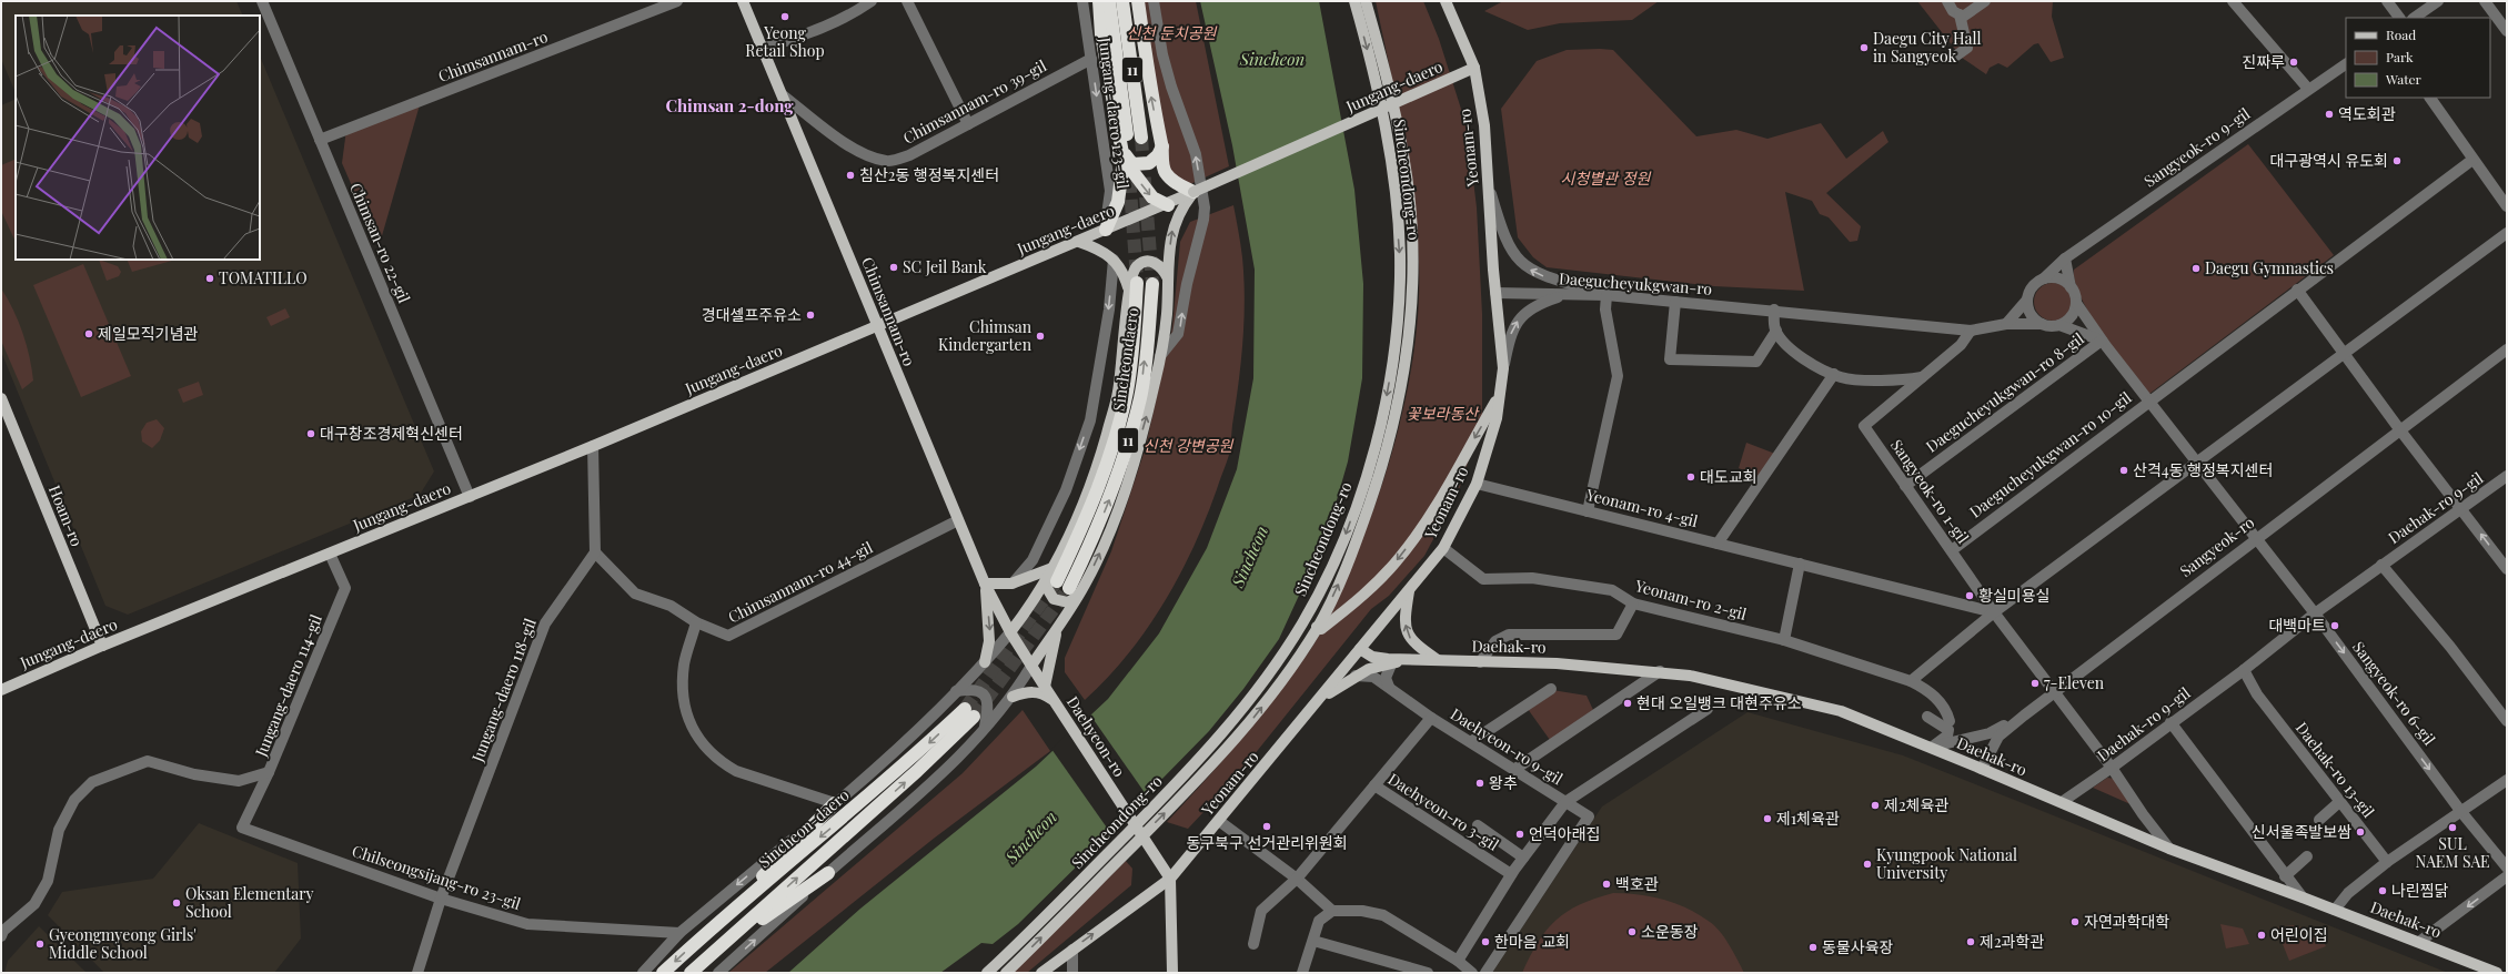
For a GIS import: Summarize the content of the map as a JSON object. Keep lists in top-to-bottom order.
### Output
{
  "streets": {
    "highway": ["11", "Sincheondaero", "Sincheon-daero"],
    "main road": [
      "Chimsannam-ro",
      "Jungang-daero",
      "Yeonam-ro",
      "Sincheondong-ro",
      "Hoam-ro",
      "Daehak-ro",
      "Daehyeon-ro"
    ],
    "street": [
      "Chimsannam-ro 39-gil",
      "Jungang-daero 123-gil",
      "Sangyeok-ro 9-gil",
      "Chimsan-ro 22-gil",
      "Daegucheyukgwan-ro",
      "Daegucheyukgwan-ro 8-gil",
      "Daegucheyukgwan-ro 10-gil",
      "Sangyeok-ro 1-gil",
      "Yeonam-ro 4-gil",
      "Daehak-ro 9-gil",
      "Sangyeok-ro",
      "Chimsannam-ro 44-gil",
      "Yeonam-ro 2-gil",
      "Jungang-daero 114-gil",
      "Jungang-daero 118-gil",
      "Sangyeok-ro 6-gil",
      "Daehyeon-ro 9-gil",
      "Daehak-ro 13-gil",
      "Daehyeon-ro 3-gil",
      "Chilseongsijang-ro 23-gil"
    ]
  },
  "crossings": [
    ["Chimsannam-ro", "Jungang-daero"],
    ["Chimsannam-ro", "Chimsannam-ro 39-gil"],
    ["Chimsannam-ro", "Chimsan-ro 22-gil"],
    ["Chimsannam-ro", "Chimsannam-ro 44-gil"],
    ["Chimsannam-ro", "Daehyeon-ro"],
    ["Jungang-daero", "Jungang-daero 123-gil"],
    ["Jungang-daero", "Yeonam-ro"],
    ["Jungang-daero", "Chimsan-ro 22-gil"],
    ["Jungang-daero", "Hoam-ro"],
    ["Jungang-daero", "Jungang-daero 114-gil"],
    ["Chimsannam-ro 39-gil", "Jungang-daero 123-gil"],
    ["Yeonam-ro", "Daegucheyukgwan-ro"],
    ["Yeonam-ro", "Yeonam-ro 4-gil"],
    ["Yeonam-ro", "Yeonam-ro 2-gil"],
    ["Yeonam-ro", "Daehak-ro"],
    ["Yeonam-ro", "Daehyeon-ro"],
    ["Sangyeok-ro 9-gil", "Daegucheyukgwan-ro"],
    ["Daegucheyukgwan-ro", "Sangyeok-ro 1-gil"],
    ["Daegucheyukgwan-ro 8-gil", "Sangyeok-ro 1-gil"],
    ["Daegucheyukgwan-ro 10-gil", "Sangyeok-ro 1-gil"],
    ["Sangyeok-ro 1-gil", "Yeonam-ro 4-gil"],
    ["Sangyeok-ro 1-gil", "Sangyeok-ro"],
    ["Daehak-ro 9-gil", "Daehak-ro"],
    ["Daehak-ro 9-gil", "Sangyeok-ro 6-gil"],
    ["Daehak-ro 9-gil", "Daehak-ro 13-gil"],
    ["Sangyeok-ro", "Daehak-ro"],
    ["Sangyeok-ro", "Sangyeok-ro 6-gil"],
    ["Chimsannam-ro 44-gil", "Jungang-daero 118-gil"],
    ["Jungang-daero 114-gil", "Chilseongsijang-ro 23-gil"],
    ["Jungang-daero 118-gil", "Chilseongsijang-ro 23-gil"],
    ["Daehyeon-ro 9-gil", "Daehyeon-ro 3-gil"]
  ],
  "one_way": ["Sangyeok-ro 6-gil"],
  "districts": ["Chimsan 2-dong"],
  "water": ["Sincheon"],
  "parks": [
    "신천 둔치공원",
    "시청별관 정원",
    "꽃보라동산",
    "신천 강변공원"
  ],
  "places": [
    "Yeong Retail Shop",
    "Daegu City Hall in Sangyeok",
    "진짜루",
    "역도회관",
    "대구광역시 유도회",
    "침산2동 행정복지센터",
    "SC Jeil Bank",
    "Daegu Gymnastics",
    "TOMATILLO",
    "경대셀프주유소",
    "제일모직기념관",
    "Chimsan Kindergarten",
    "대구창조경제혁신센터",
    "산격4동 행정복지센터",
    "대도교회",
    "황실미용실",
    "대백마트",
    "7-Eleven",
    "현대 오일뱅크 대현주유소",
    "왕추",
    "제2체육관",
    "제1체육관",
    "동구북구 선거관리위원회",
    "SUL NAEM SAE",
    "신서울족발보쌈",
    "언덕아래집",
    "Kyungpook National University",
    "백호관",
    "나린찜닭",
    "Oksan Elementary School",
    "자연과학대학",
    "소운동장",
    "어린이집",
    "한마음 교회",
    "제2과학관",
    "Gyeongmyeong Girls' Middle School",
    "동물사육장"
  ],
  "legend": ["Road", "Park", "Water"]
}
